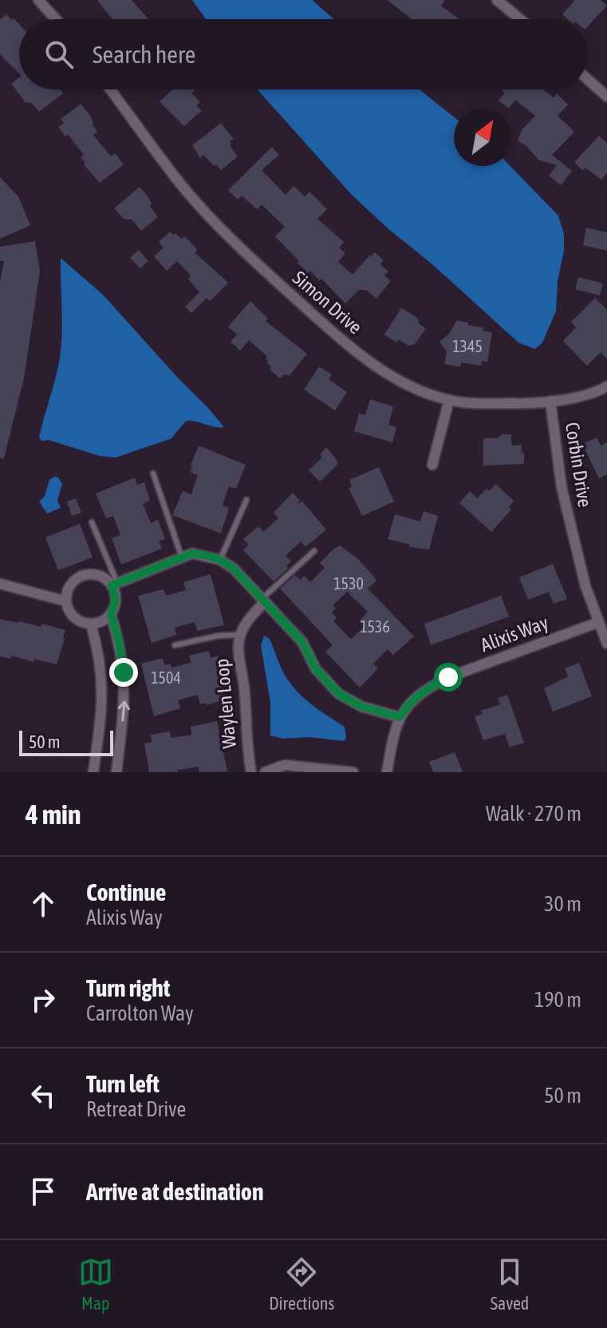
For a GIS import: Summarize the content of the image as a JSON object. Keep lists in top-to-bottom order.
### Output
{
  "streets": {
    "street": [
      "Simon Drive",
      "Corbin Drive",
      "Alixis Way",
      "Waylen Loop"
    ]
  },
  "crossings": [
    ["Simon Drive", "Corbin Drive"],
    ["Corbin Drive", "Alixis Way"]
  ],
  "house_numbers": [
    "1345",
    "1530",
    "1536",
    "1504"
  ],
  "scale_bar": "50 m",
  "north": "top right",
  "page": {
    "search": "Search here",
    "scale": "50 m",
    "heading": ["4 min", "Walk · 270 m"],
    "list": [
      ["Continue", "Alixis Way", "30 m"],
      ["Turn right", "Carrolton Way", "190 m"],
      ["Turn left", "Retreat Drive", "50 m"],
      "Arrive at destination"
    ],
    "nav": ["Map", "Directions", "Saved"]
  }
}
